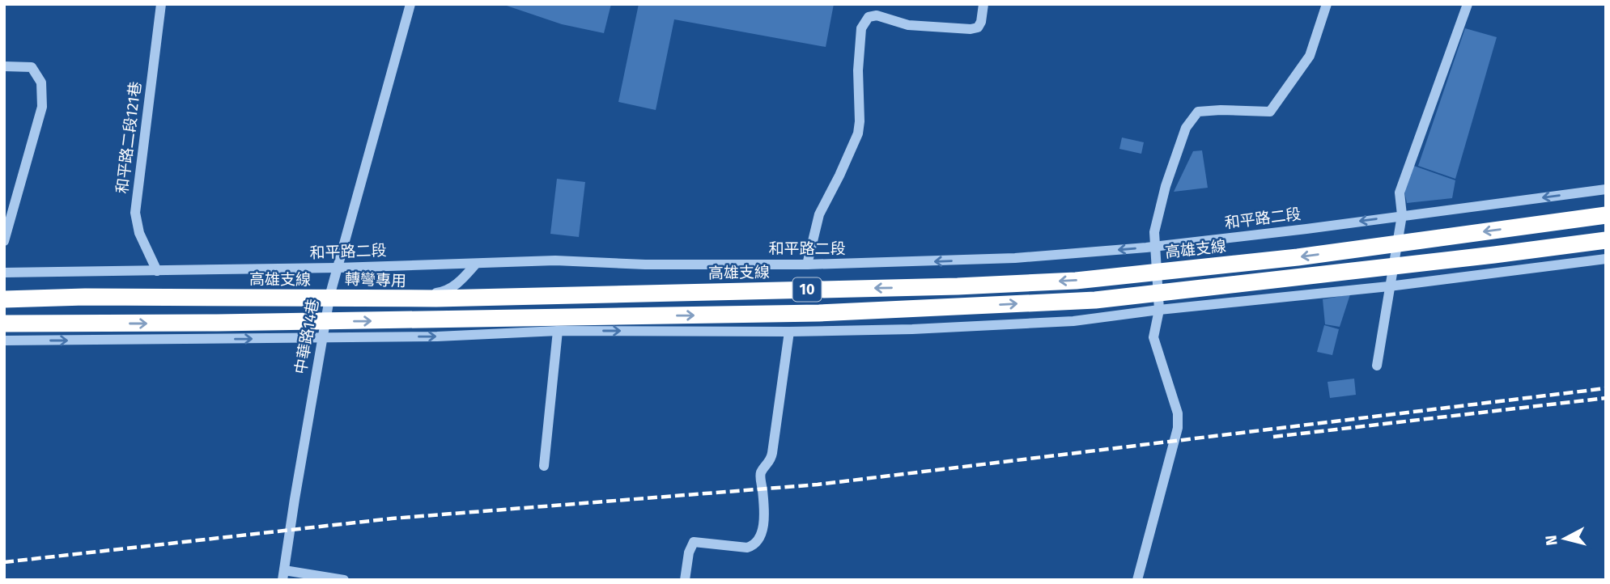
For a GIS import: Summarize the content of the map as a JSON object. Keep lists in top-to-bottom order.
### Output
{
  "streets": {
    "highway": ["高雄支線", "10"],
    "street": [
      "和平路二段121巷",
      "和平路二段",
      "轉彎專用",
      "中華路14巷"
    ]
  },
  "crossings": [
    ["和平路二段121巷", "和平路二段"],
    ["和平路二段", "轉彎專用"],
    ["和平路二段", "中華路14巷"],
    ["轉彎專用", "中華路14巷"]
  ],
  "north": "left"
}
